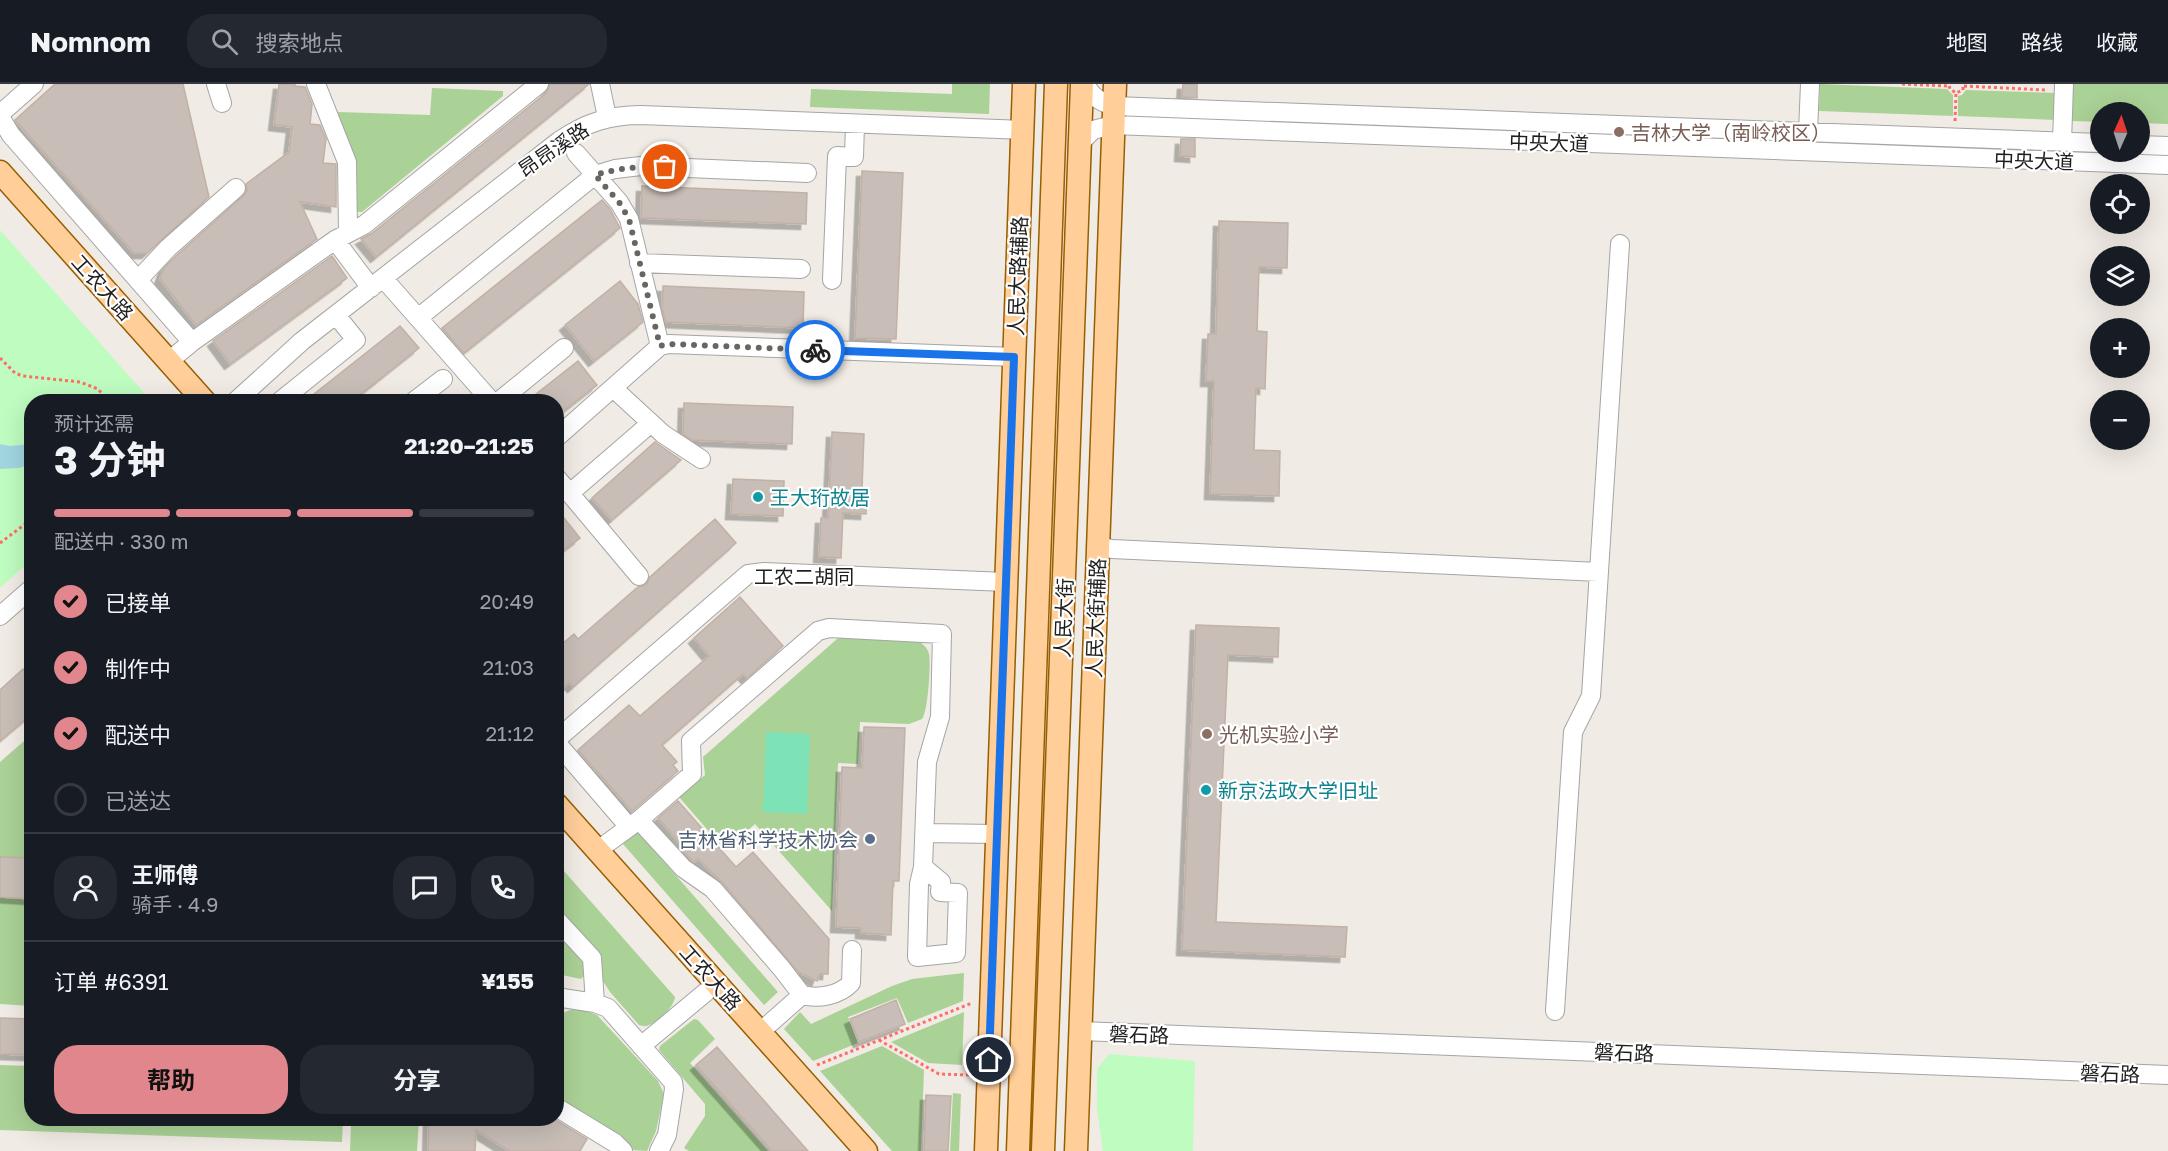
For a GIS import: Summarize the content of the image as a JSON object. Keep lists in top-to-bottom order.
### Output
{
  "streets": {
    "main road": [
      "人民大路辅路",
      "工农大路",
      "人民大街",
      "人民大街辅路"
    ],
    "street": [
      "中央大道",
      "昂昂溪路",
      "工农二胡同",
      "磐石路"
    ]
  },
  "crossings": [
    ["中央大道", "人民大街"],
    ["中央大道", "人民大街辅路"],
    ["昂昂溪路", "人民大路辅路"],
    ["人民大路辅路", "工农二胡同"],
    ["人民大街辅路", "磐石路"]
  ],
  "places": [
    "吉林大学（南岭校区）",
    "王大珩故居",
    "光机实验小学",
    "新京法政大学旧址",
    "吉林省科学技术协会"
  ],
  "north": "top",
  "page": {
    "header": "Nomnom",
    "search": "搜索地点",
    "nav": ["地图", "路线", "收藏"],
    "map_buttons": ["+", "−"],
    "heading": ["3 分钟", "预计还需", "21:20–21:25"],
    "panel": [
      "王师傅",
      "骑手 · 4.9",
      "订单 #6391",
      "¥155"
    ],
    "bar": "配送中 · 330 m",
    "list": [
      ["已接单", "20:49"],
      ["制作中", "21:03"],
      ["配送中", "21:12"],
      "已送达"
    ],
    "buttons": ["帮助", "分享"]
  }
}
